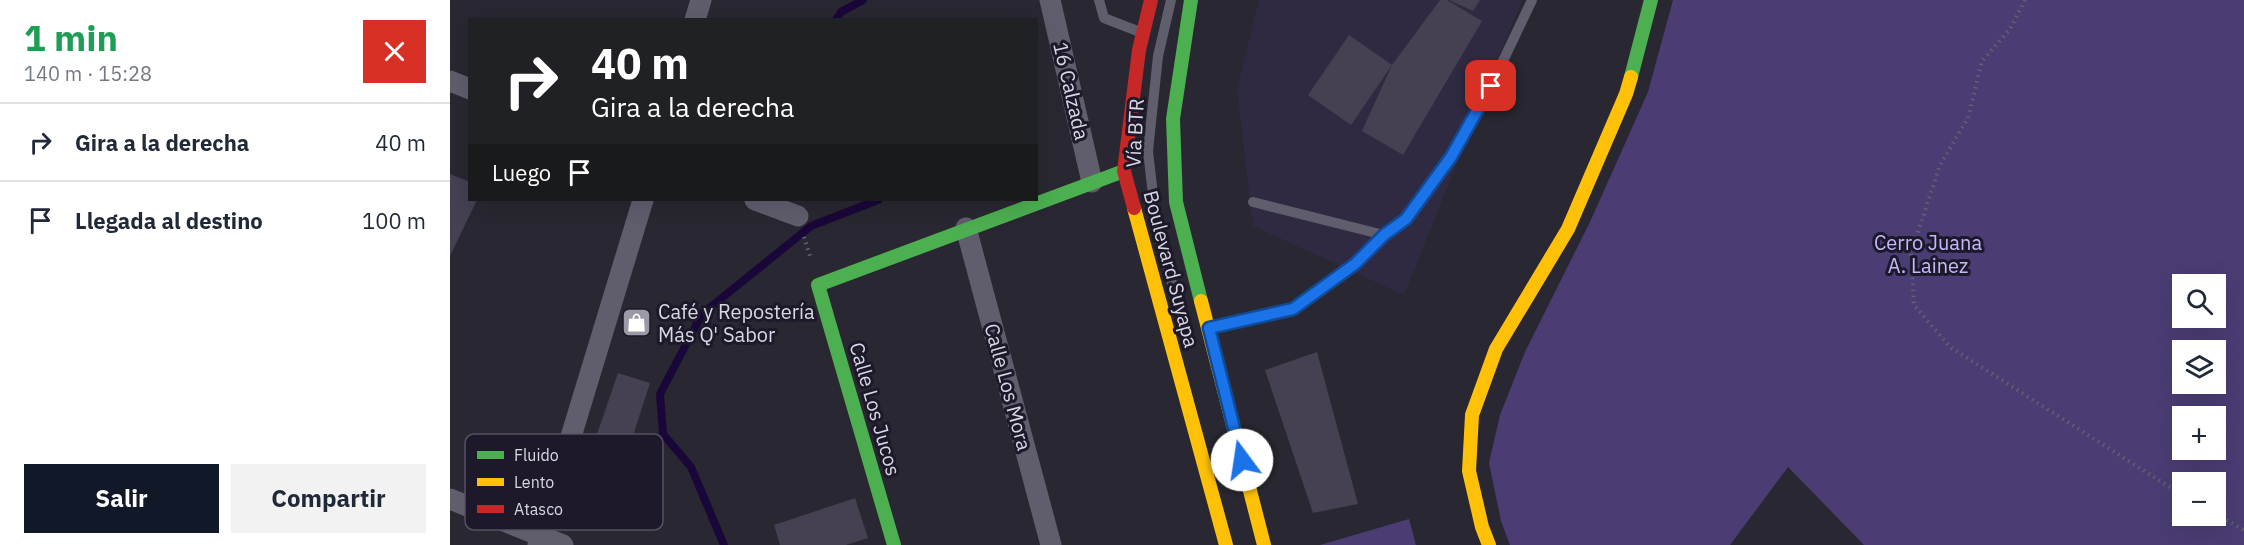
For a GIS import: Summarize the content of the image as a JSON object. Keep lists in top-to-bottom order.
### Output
{
  "streets": {
    "street": [
      "16 Calzada",
      "Boulevard Suyapa",
      "Calle Los Mora",
      "Calle Los Jucos"
    ],
    "lane": ["Vía BTR"]
  },
  "crossings": [
    ["Calle Los Mora", "Calle Los Jucos"]
  ],
  "parks": ["Cerro Juana A. Lainez"],
  "places": {
    "shop": ["Café y Repostería Más Q' Sabor"]
  },
  "legend": ["Fluido", "Lento", "Atasco"],
  "page": {
    "heading": ["1 min", "140 m · 15:28"],
    "turn": ["40 m", "Gira a la derecha"],
    "list": [
      {
        "name": "Gira a la derecha",
        "value": "40 m"
      },
      {
        "name": "Llegada al destino",
        "value": "100 m"
      }
    ],
    "then": "Luego",
    "map_buttons": ["+", "−"],
    "buttons": ["Salir", "Compartir"]
  }
}
